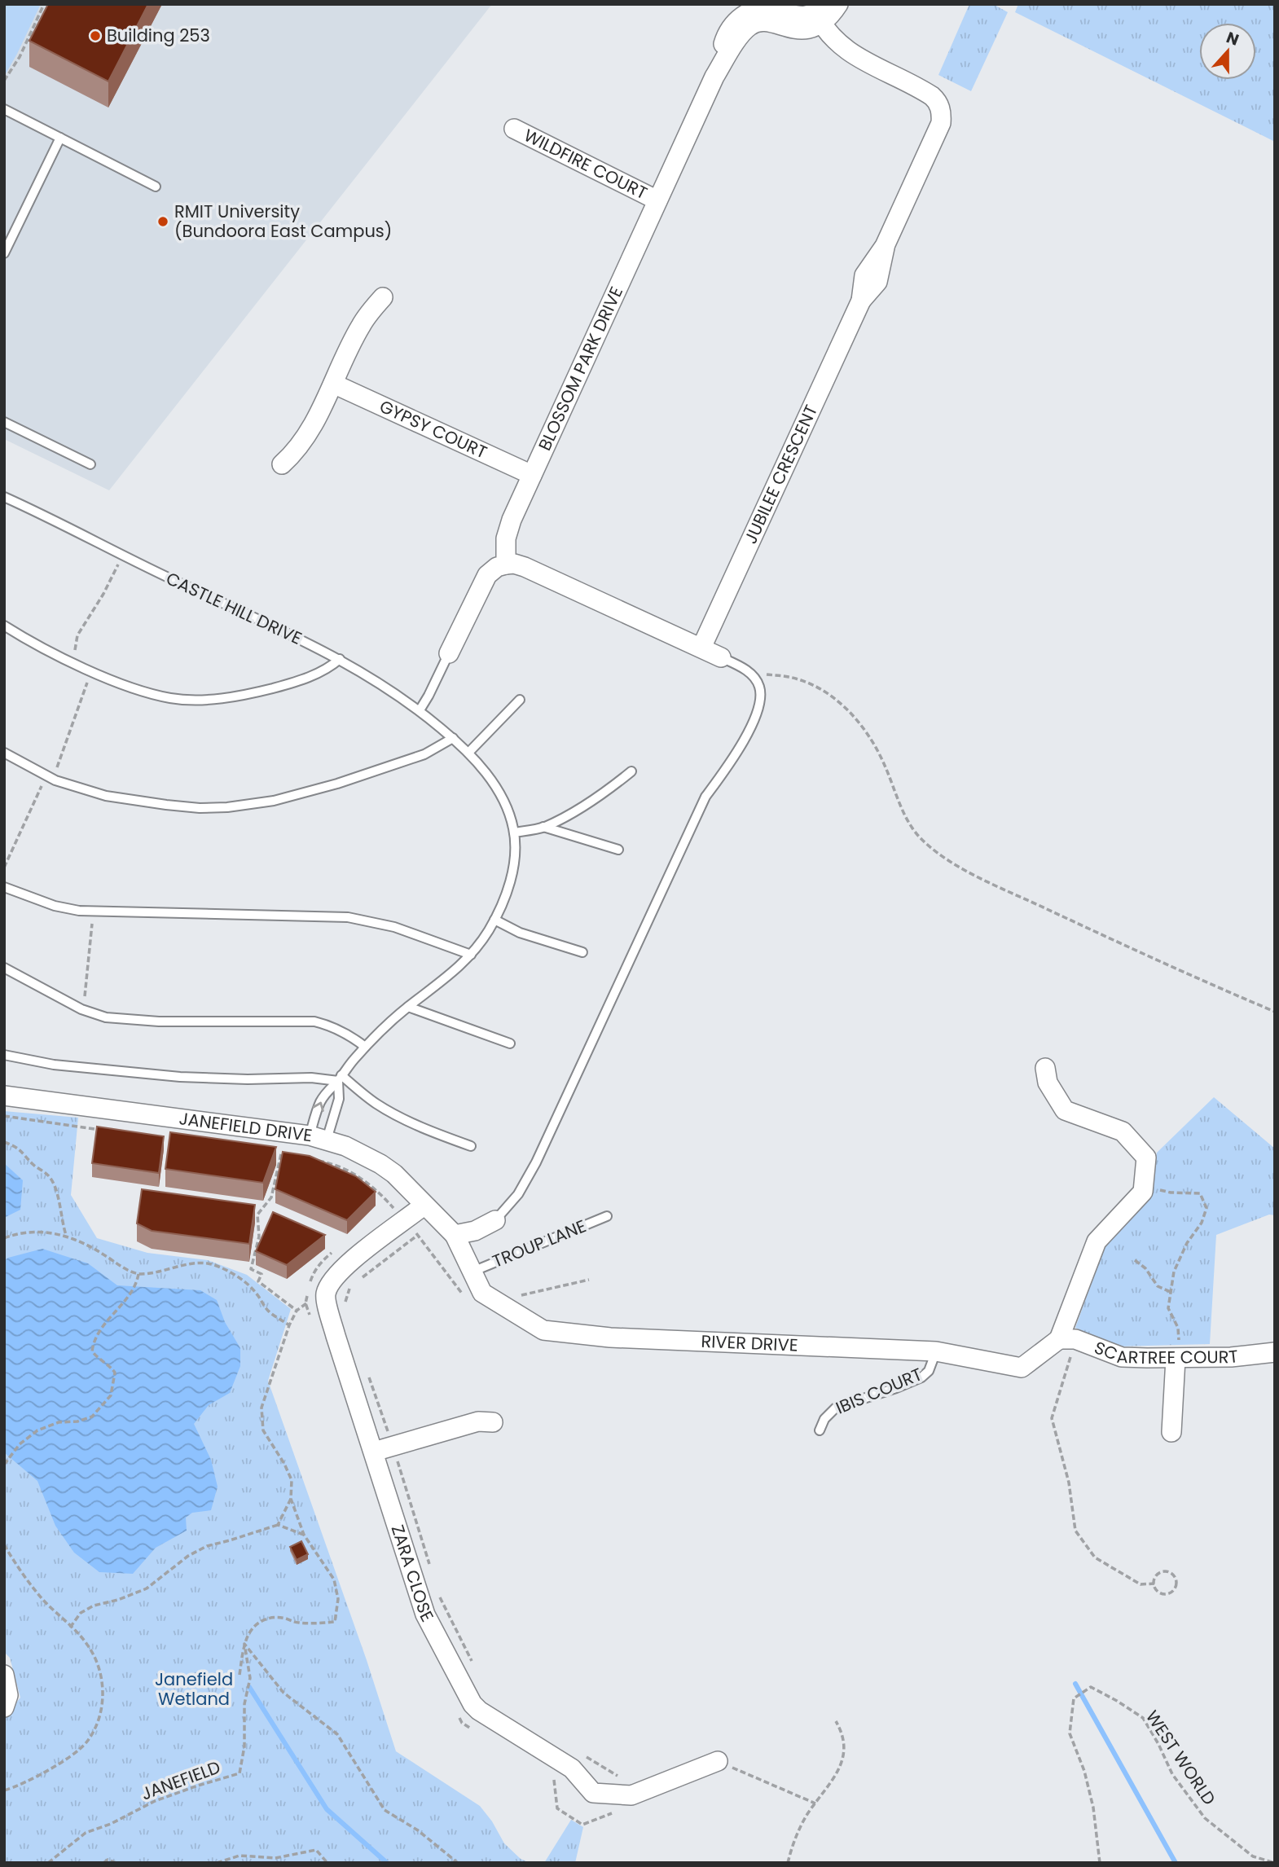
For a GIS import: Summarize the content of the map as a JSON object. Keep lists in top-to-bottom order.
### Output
{
  "streets": {
    "street": [
      "WILDFIRE COURT",
      "BLOSSOM PARK DRIVE",
      "GYPSY COURT",
      "JUBILEE CRESCENT",
      "JANEFIELD DRIVE",
      "RIVER DRIVE",
      "SCARTREE COURT",
      "ZARA CLOSE"
    ],
    "lane": ["CASTLE HILL DRIVE", "TROUP LANE", "IBIS COURT"],
    "path": ["WEST WORLD", "JANEFIELD"]
  },
  "crossings": [
    ["WILDFIRE COURT", "BLOSSOM PARK DRIVE"],
    ["BLOSSOM PARK DRIVE", "GYPSY COURT"],
    ["BLOSSOM PARK DRIVE", "JUBILEE CRESCENT"],
    ["JANEFIELD DRIVE", "RIVER DRIVE"],
    ["JANEFIELD DRIVE", "ZARA CLOSE"],
    ["TROUP LANE", "RIVER DRIVE"],
    ["RIVER DRIVE", "SCARTREE COURT"],
    ["RIVER DRIVE", "IBIS COURT"]
  ],
  "parks": ["Janefield Wetland"],
  "places": ["Building 253", "RMIT University (Bundoora East Campus)"],
  "north": "top"
}
